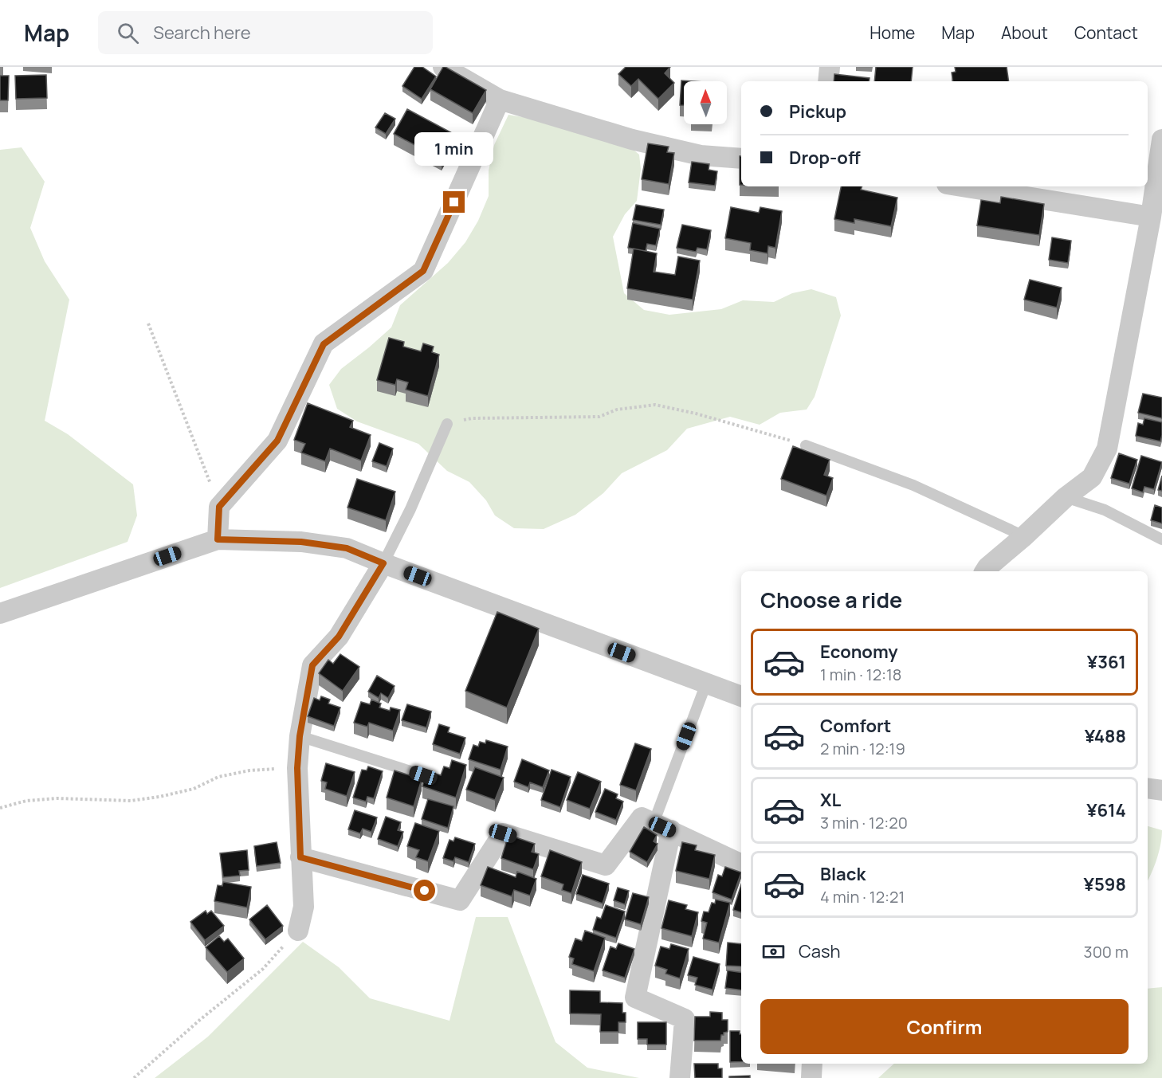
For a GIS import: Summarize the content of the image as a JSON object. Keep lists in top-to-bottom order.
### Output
{
  "north": "top",
  "page": {
    "header": "Map",
    "search": "Search here",
    "nav": [
      "Home",
      "Map",
      "About",
      "Contact"
    ],
    "banner": ["Pickup", "Drop-off"],
    "bubble": "1 min",
    "heading": "Choose a ride",
    "list": [
      {
        "name": "Economy",
        "note": "1 min · 12:18",
        "value": "¥361"
      },
      {
        "name": "Comfort",
        "note": "2 min · 12:19",
        "value": "¥488"
      },
      {
        "name": "XL",
        "note": "3 min · 12:20",
        "value": "¥614"
      },
      {
        "name": "Black",
        "note": "4 min · 12:21",
        "value": "¥598"
      }
    ],
    "pay": ["Cash", "300 m"],
    "buttons": "Confirm"
  }
}
